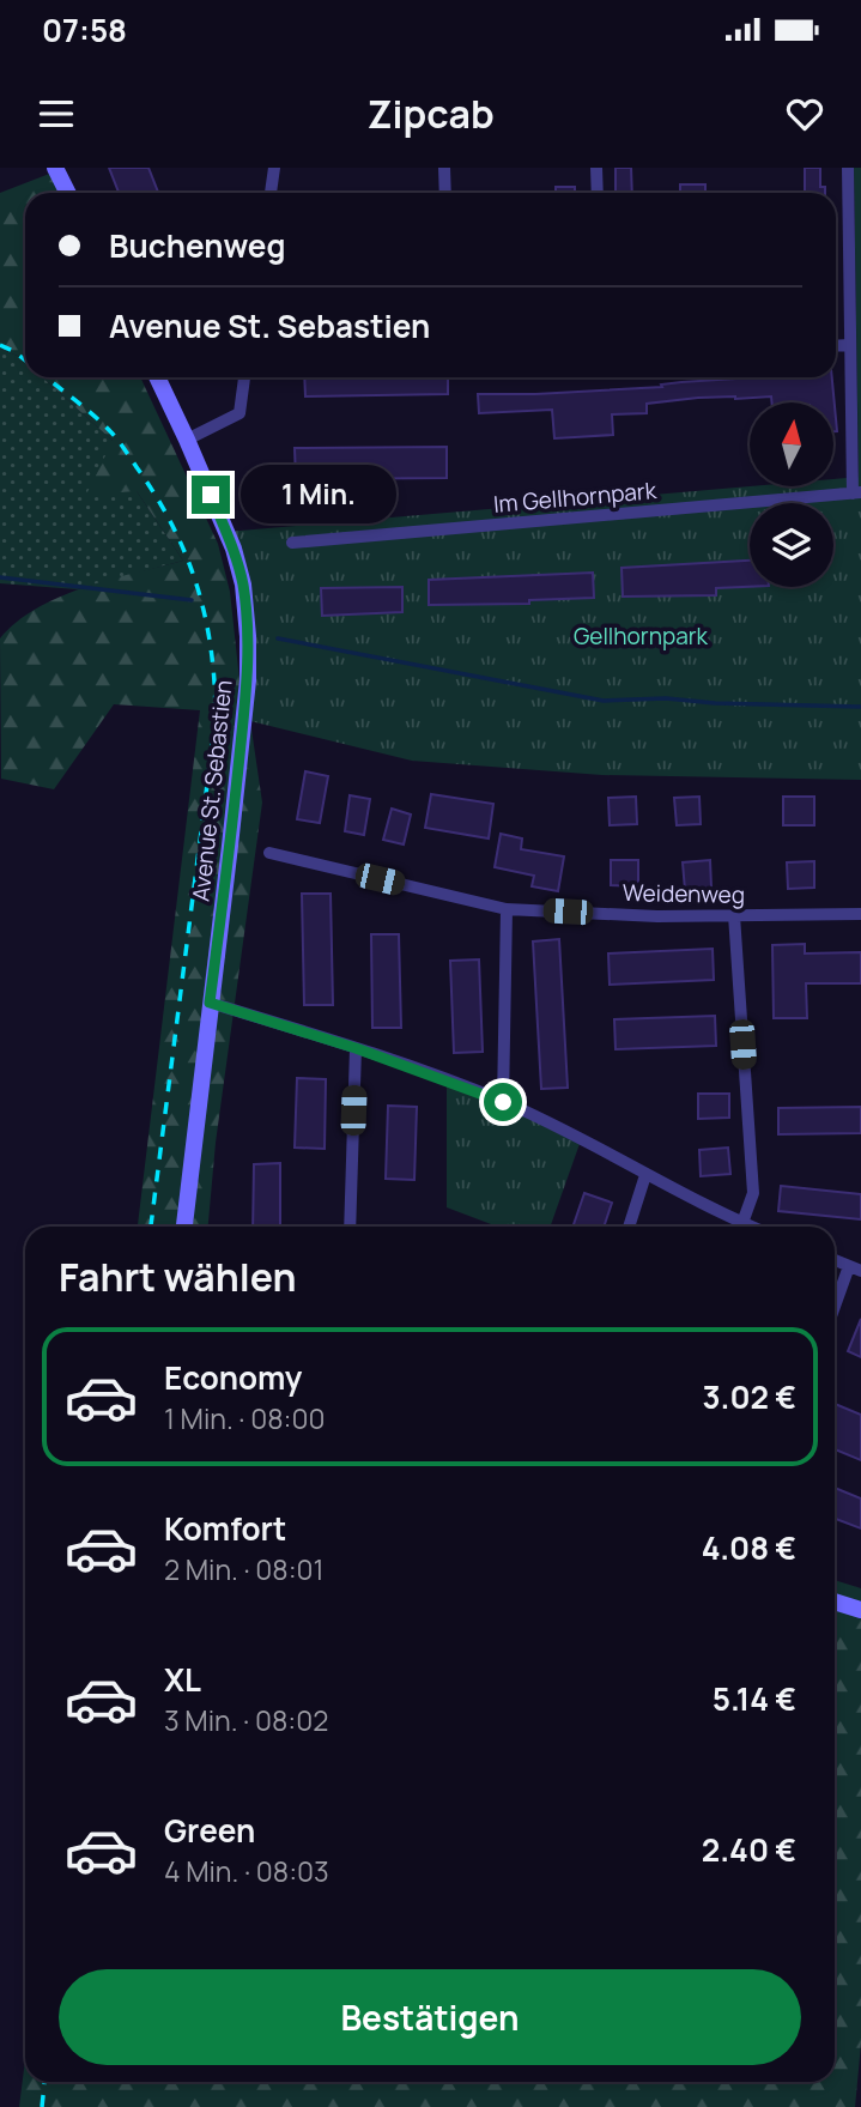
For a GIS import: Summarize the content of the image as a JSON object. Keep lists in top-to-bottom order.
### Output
{
  "streets": {
    "main road": ["Avenue St. Sebastien"],
    "street": ["Im Gellhornpark", "Weidenweg"]
  },
  "parks": ["Gellhornpark"],
  "north": "top",
  "page": {
    "status": "07:58",
    "header": "Zipcab",
    "banner": ["Buchenweg", "Avenue St. Sebastien"],
    "bubble": "1 Min.",
    "heading": "Fahrt wählen",
    "list": [
      {
        "name": "Economy",
        "note": "1 Min. · 08:00",
        "value": "3.02 €"
      },
      {
        "name": "Komfort",
        "note": "2 Min. · 08:01",
        "value": "4.08 €"
      },
      {
        "name": "XL",
        "note": "3 Min. · 08:02",
        "value": "5.14 €"
      },
      {
        "name": "Green",
        "note": "4 Min. · 08:03",
        "value": "2.40 €"
      }
    ],
    "buttons": "Bestätigen"
  }
}
